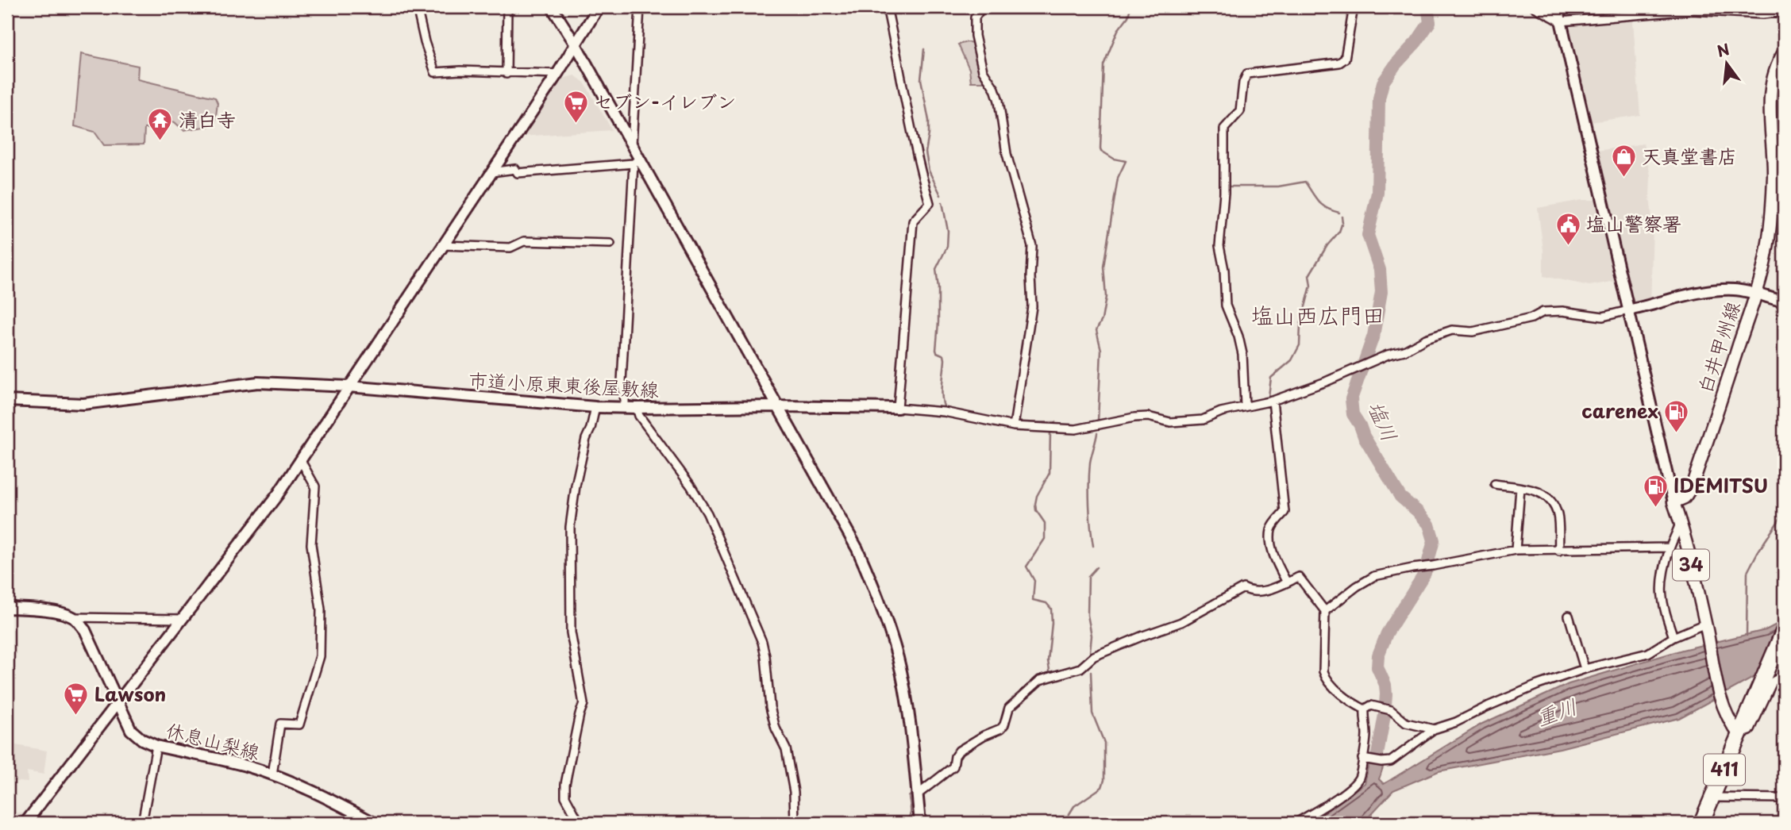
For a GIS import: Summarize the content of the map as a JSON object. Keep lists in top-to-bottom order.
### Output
{
  "streets": {
    "highway": ["411"],
    "main road": ["白井甲州線", "34"],
    "street": ["市道小原東東後屋敷線", "休息山梨線"]
  },
  "crossings": [
    ["白井甲州線", "34"],
    ["34", "411"]
  ],
  "districts": ["塩山西広門田"],
  "water": ["塩川", "重川"],
  "places": {
    "supermarket": ["セブン-イレブン", "Lawson"],
    "temple": ["清白寺"],
    "shop": ["天真堂書店"],
    "public building": ["塩山警察署"],
    "fuel station": ["carenex", "IDEMITSU"]
  },
  "north": "top"
}
